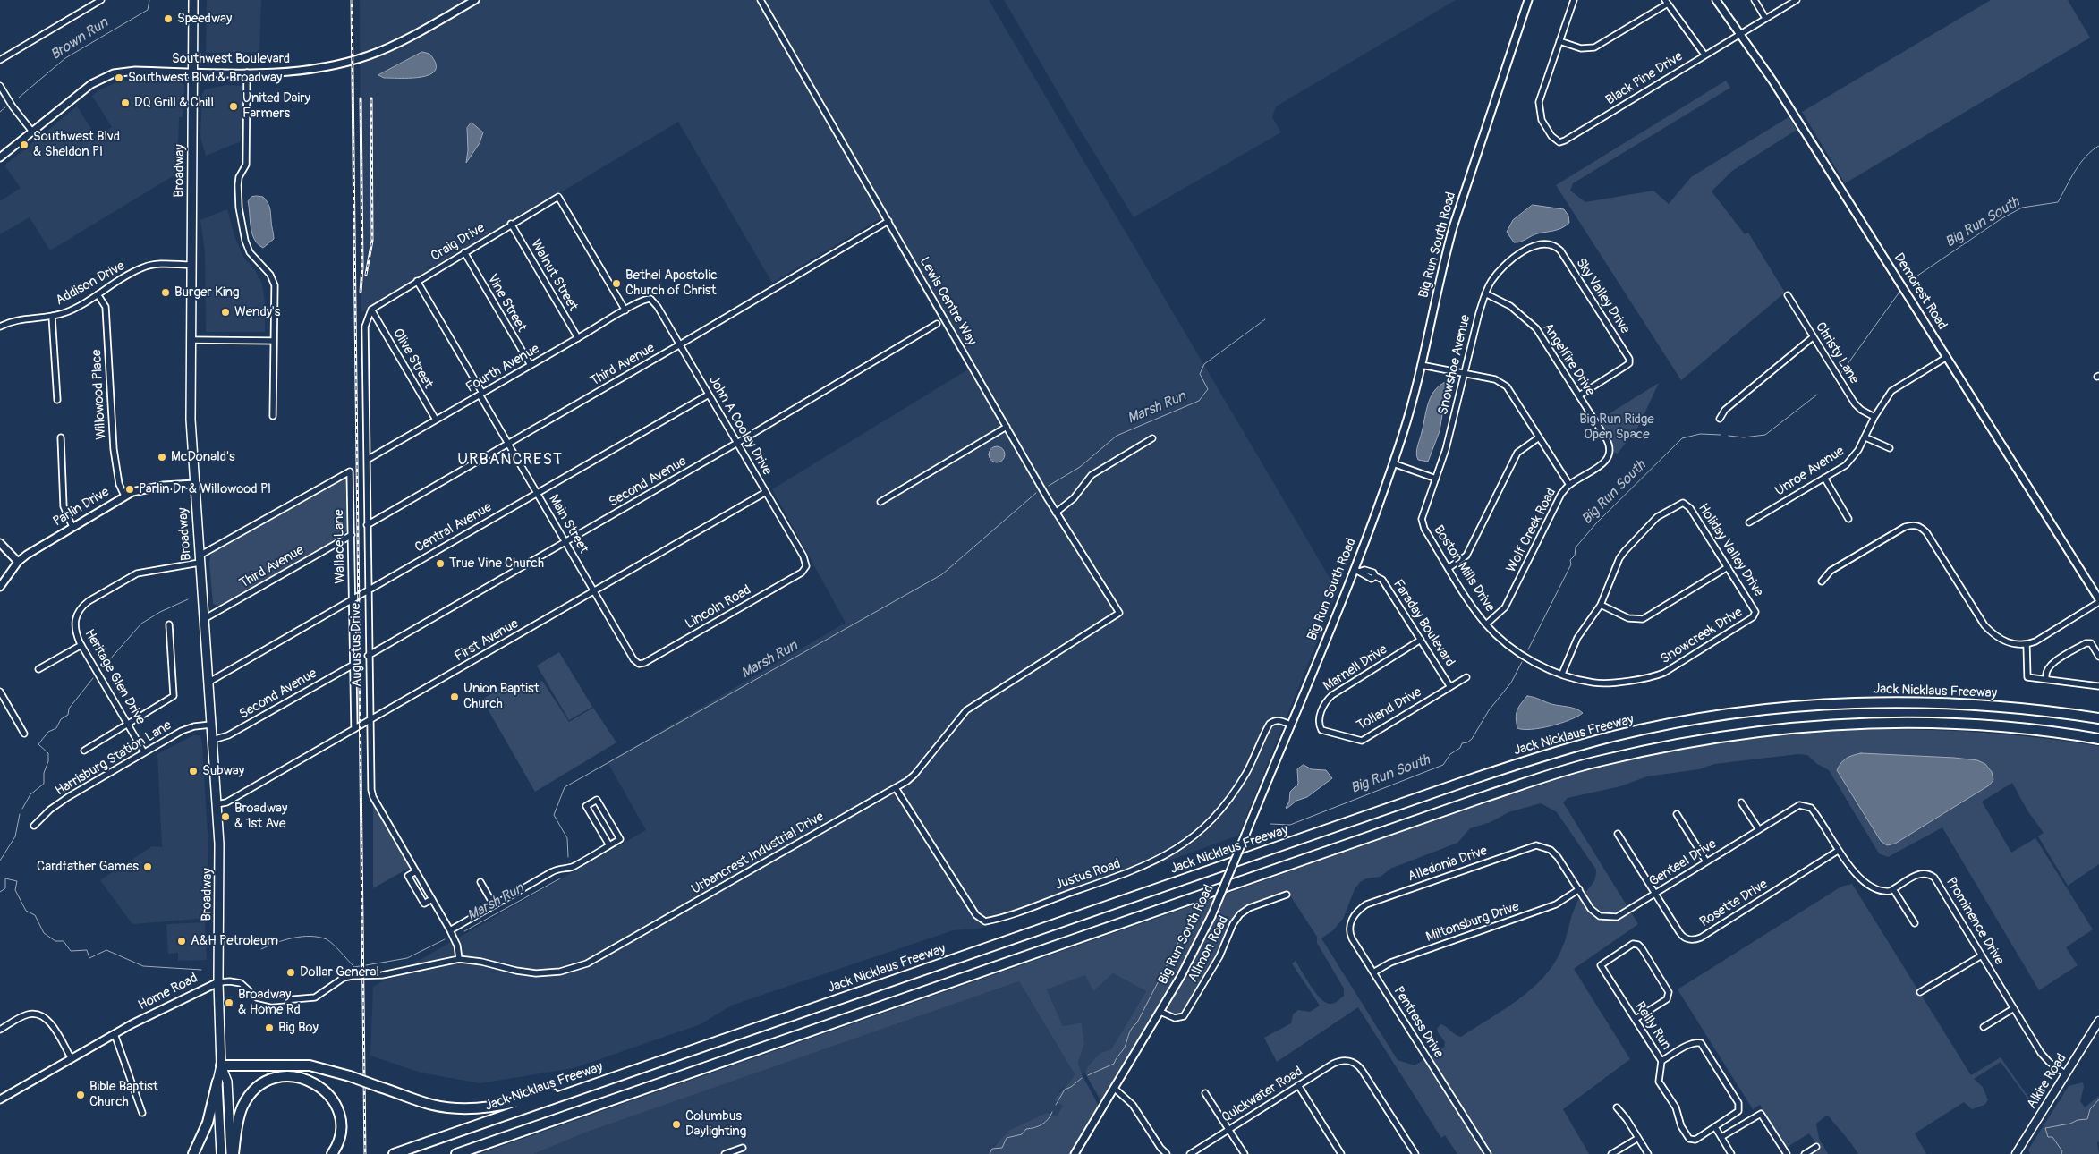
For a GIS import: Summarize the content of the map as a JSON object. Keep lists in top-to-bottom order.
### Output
{
  "streets": {
    "highway": ["Jack Nicklaus Freeway"],
    "main road": ["Broadway", "Alkire Road"],
    "street": [
      "Southwest Boulevard",
      "Black Pine Drive",
      "Craig Drive",
      "Big Run South Road",
      "Walnut Street",
      "Addison Drive",
      "Demorest Road",
      "Sky Valley Drive",
      "Lewis Centre Way",
      "Vine Street",
      "Christy Lane",
      "Olive Street",
      "Angelfire Drive",
      "Third Avenue",
      "Snowshoe Avenue",
      "Fourth Avenue",
      "Willowood Place",
      "John A Cooley Drive",
      "Unroe Avenue",
      "Second Avenue",
      "Parlin Drive",
      "Main Street",
      "Central Avenue",
      "Wolf Creek Road",
      "Wallace Lane",
      "Holiday Valley Drive",
      "Boston Mills Drive",
      "Lincoln Road",
      "Faraday Boulevard",
      "Snowcreek Drive",
      "First Avenue",
      "Augustus Drive",
      "Marnell Drive",
      "Heritage Glen Drive",
      "Tolland Drive",
      "Harrisburg Station Lane",
      "Urbancrest Industrial Drive",
      "Genteel Drive",
      "Alledonia Drive",
      "Justus Road",
      "Rosette Drive",
      "Prominence Drive",
      "Miltonsburg Drive",
      "Allmon Road",
      "Home Road",
      "Pentress Drive",
      "Reilly Run",
      "Quickwater Road"
    ]
  },
  "crossings": [
    ["Southwest Boulevard", "Broadway"],
    ["Black Pine Drive", "Demorest Road"],
    ["Broadway", "Addison Drive"],
    ["Broadway", "Third Avenue"],
    ["Broadway", "Second Avenue"],
    ["Broadway", "Parlin Drive"],
    ["Broadway", "Central Avenue"],
    ["Broadway", "Wallace Lane"],
    ["Broadway", "First Avenue"],
    ["Broadway", "Heritage Glen Drive"],
    ["Broadway", "Harrisburg Station Lane"],
    ["Broadway", "Home Road"],
    ["Craig Drive", "Walnut Street"],
    ["Craig Drive", "Vine Street"],
    ["Craig Drive", "Olive Street"],
    ["Craig Drive", "Fourth Avenue"],
    ["Craig Drive", "Main Street"],
    ["Craig Drive", "Augustus Drive"],
    ["Big Run South Road", "Faraday Boulevard"],
    ["Big Run South Road", "Justus Road"],
    ["Big Run South Road", "Allmon Road"],
    ["Walnut Street", "Fourth Avenue"],
    ["Addison Drive", "Willowood Place"],
    ["Demorest Road", "Unroe Avenue"],
    ["Sky Valley Drive", "Angelfire Drive"],
    ["Sky Valley Drive", "Snowshoe Avenue"],
    ["Lewis Centre Way", "Third Avenue"],
    ["Lewis Centre Way", "Urbancrest Industrial Drive"],
    ["Vine Street", "Fourth Avenue"],
    ["Christy Lane", "Unroe Avenue"],
    ["Olive Street", "Fourth Avenue"],
    ["Olive Street", "Augustus Drive"],
    ["Angelfire Drive", "Snowshoe Avenue"],
    ["Angelfire Drive", "Wolf Creek Road"],
    ["Third Avenue", "John A Cooley Drive"],
    ["Third Avenue", "Main Street"],
    ["Third Avenue", "Wallace Lane"],
    ["Third Avenue", "Augustus Drive"],
    ["Snowshoe Avenue", "Boston Mills Drive"],
    ["Fourth Avenue", "John A Cooley Drive"],
    ["Fourth Avenue", "Main Street"],
    ["Fourth Avenue", "Augustus Drive"],
    ["Willowood Place", "Parlin Drive"],
    ["John A Cooley Drive", "Second Avenue"],
    ["John A Cooley Drive", "Central Avenue"],
    ["John A Cooley Drive", "Lincoln Road"],
    ["John A Cooley Drive", "First Avenue"],
    ["Second Avenue", "Main Street"],
    ["Second Avenue", "Wallace Lane"],
    ["Second Avenue", "Augustus Drive"],
    ["Main Street", "Central Avenue"],
    ["Main Street", "Lincoln Road"],
    ["Main Street", "First Avenue"],
    ["Central Avenue", "Wallace Lane"],
    ["Central Avenue", "Augustus Drive"],
    ["Wolf Creek Road", "Boston Mills Drive"],
    ["Wallace Lane", "First Avenue"],
    ["Wallace Lane", "Heritage Glen Drive"],
    ["Holiday Valley Drive", "Snowcreek Drive"],
    ["Boston Mills Drive", "Snowcreek Drive"],
    ["Faraday Boulevard", "Marnell Drive"],
    ["Faraday Boulevard", "Tolland Drive"],
    ["First Avenue", "Augustus Drive"],
    ["Augustus Drive", "Urbancrest Industrial Drive"],
    ["Marnell Drive", "Tolland Drive"],
    ["Heritage Glen Drive", "Harrisburg Station Lane"],
    ["Urbancrest Industrial Drive", "Justus Road"],
    ["Urbancrest Industrial Drive", "Home Road"],
    ["Genteel Drive", "Alledonia Drive"],
    ["Genteel Drive", "Rosette Drive"],
    ["Genteel Drive", "Miltonsburg Drive"],
    ["Alledonia Drive", "Pentress Drive"],
    ["Prominence Drive", "Alkire Road"],
    ["Miltonsburg Drive", "Pentress Drive"]
  ],
  "districts": ["URBANCREST"],
  "water": ["Brown Run", "Big Run South", "Marsh Run"],
  "parks": ["Big Run Ridge Open Space"],
  "places": [
    "Speedway",
    "Southwest Blvd & Broadway",
    "DQ Grill & Chill",
    "United Dairy Farmers",
    "Southwest Blvd & Sheldon Pl",
    "Bethel Apostolic Church of Christ",
    "Burger King",
    "Wendy's",
    "McDonald's",
    "Parlin Dr & Willowood Pl",
    "True Vine Church",
    "Union Baptist Church",
    "Subway",
    "Broadway & 1st Ave",
    "Cardfather Games",
    "A&H Petroleum",
    "Dollar General",
    "Broadway & Home Rd",
    "Big Boy",
    "Bible Baptist Church",
    "Columbus Daylighting"
  ]
}
